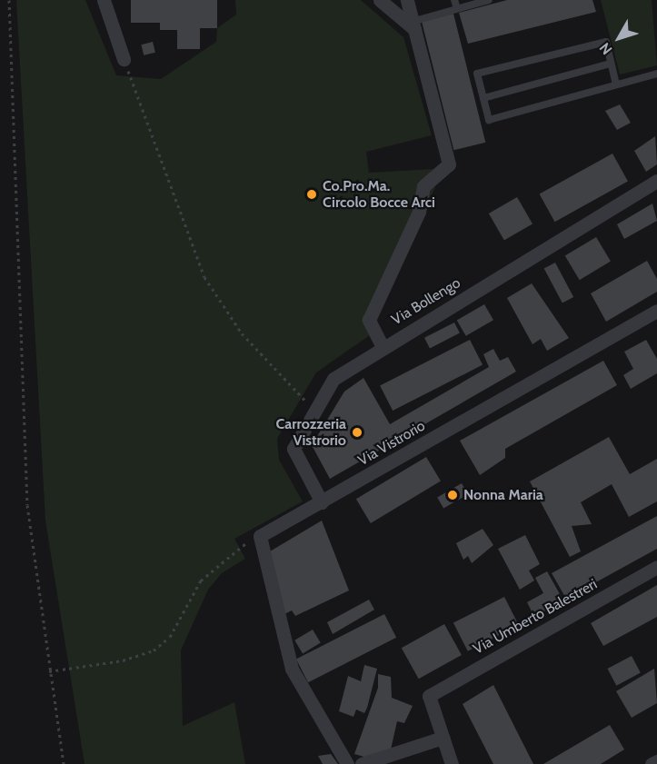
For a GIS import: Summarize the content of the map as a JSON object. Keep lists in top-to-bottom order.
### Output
{
  "streets": {
    "street": ["Via Bollengo", "Via Vistrorio", "Via Umberto Balestreri"]
  },
  "crossings": [
    ["Via Bollengo", "Via Vistrorio"]
  ],
  "places": ["Co.Pro.Ma. Circolo Bocce Arci", "Carrozzeria Vistrorio", "Nonna Maria"],
  "north": "bottom left"
}
